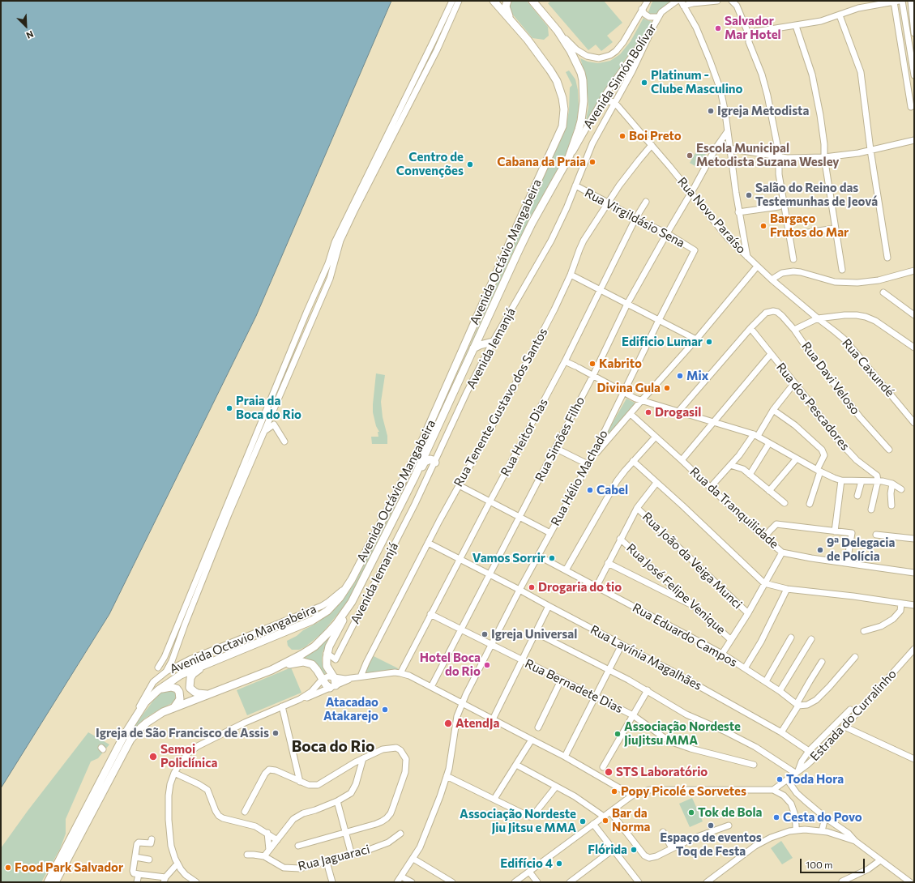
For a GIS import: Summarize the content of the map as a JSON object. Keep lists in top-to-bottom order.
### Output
{
  "streets": {
    "main road": ["Avenida Octávio Mangabeira"],
    "street": [
      "Avenida Simón Bolívar",
      "Rua Novo Paraíso",
      "Rua Virgildásio Sena",
      "Avenida Iemanjá",
      "Rua Caxundé",
      "Rua Davi Veloso",
      "Rua dos Pescadores",
      "Rua Tenente Gustavo dos Santos",
      "Rua Heitor Dias",
      "Rua Simões Filho",
      "Rua Hélio Machado",
      "Rua da Tranquilidade",
      "Rua João da Veiga Munci",
      "Rua José Felipe Venique",
      "Rua Eduardo Campos",
      "Avenida Octavio Mangabeira",
      "Rua Lavínia Magalhães",
      "Rua Bernadete Dias",
      "Estrada do Curralinho",
      "Rua Jaguaraci"
    ]
  },
  "crossings": [
    ["Avenida Simón Bolívar", "Avenida Octávio Mangabeira"],
    ["Avenida Simón Bolívar", "Avenida Iemanjá"],
    ["Rua Novo Paraíso", "Avenida Iemanjá"],
    ["Rua Novo Paraíso", "Rua Caxundé"],
    ["Rua Novo Paraíso", "Rua Tenente Gustavo dos Santos"],
    ["Rua Novo Paraíso", "Rua Simões Filho"],
    ["Rua Virgildásio Sena", "Avenida Iemanjá"],
    ["Rua Virgildásio Sena", "Rua Tenente Gustavo dos Santos"],
    ["Rua Virgildásio Sena", "Rua Heitor Dias"],
    ["Rua Virgildásio Sena", "Rua Simões Filho"],
    ["Rua Virgildásio Sena", "Rua Hélio Machado"],
    ["Avenida Octávio Mangabeira", "Avenida Octavio Mangabeira"],
    ["Rua Davi Veloso", "Rua dos Pescadores"],
    ["Rua Tenente Gustavo dos Santos", "Rua Lavínia Magalhães"],
    ["Rua Heitor Dias", "Rua Lavínia Magalhães"],
    ["Rua Heitor Dias", "Rua Bernadete Dias"],
    ["Rua Simões Filho", "Rua Lavínia Magalhães"],
    ["Rua Simões Filho", "Rua Bernadete Dias"],
    ["Rua Hélio Machado", "Rua Eduardo Campos"],
    ["Rua Hélio Machado", "Rua Lavínia Magalhães"],
    ["Rua Hélio Machado", "Rua Bernadete Dias"]
  ],
  "districts": ["Boca do Rio"],
  "places": [
    "Salvador Mar Hotel",
    "Platinum - Clube Masculino",
    "Igreja Metodista",
    "Boi Preto",
    "Escola Municipal Metodista Suzana Wesley",
    "Cabana da Praia",
    "Centro de Convenções",
    "Salão do Reino das Testemunhas de Jeová",
    "Bargaço Frutos do Mar",
    "Edificio Lumar",
    "Kabrito",
    "Mix",
    "Divina Gula",
    "Praia da Boca do Rio",
    "Drogasil",
    "Cabel",
    "9ª Delegacia de Polícia",
    "Vamos Sorrir",
    "Drogaria do tio",
    "Igreja Universal",
    "Hotel Boca do Rio",
    "Atacadao Atakarejo",
    "AtendJa",
    "Igreja de São Francisco de Assis",
    "Associação Nordeste JiuJitsu MMA",
    "Semoi Policlínica",
    "STS Laboratório",
    "Toda Hora",
    "Popy Picolé e Sorvetes",
    "Tok de Bola",
    "Cesta do Povo",
    "Bar da Norma",
    "Associação Nordeste Jiu Jitsu e MMA",
    "Espaço de eventos Toq de Festa",
    "Flórida",
    "Edifício 4",
    "Food Park Salvador"
  ],
  "scale_bar": "100 m",
  "north": "bottom right"
}
